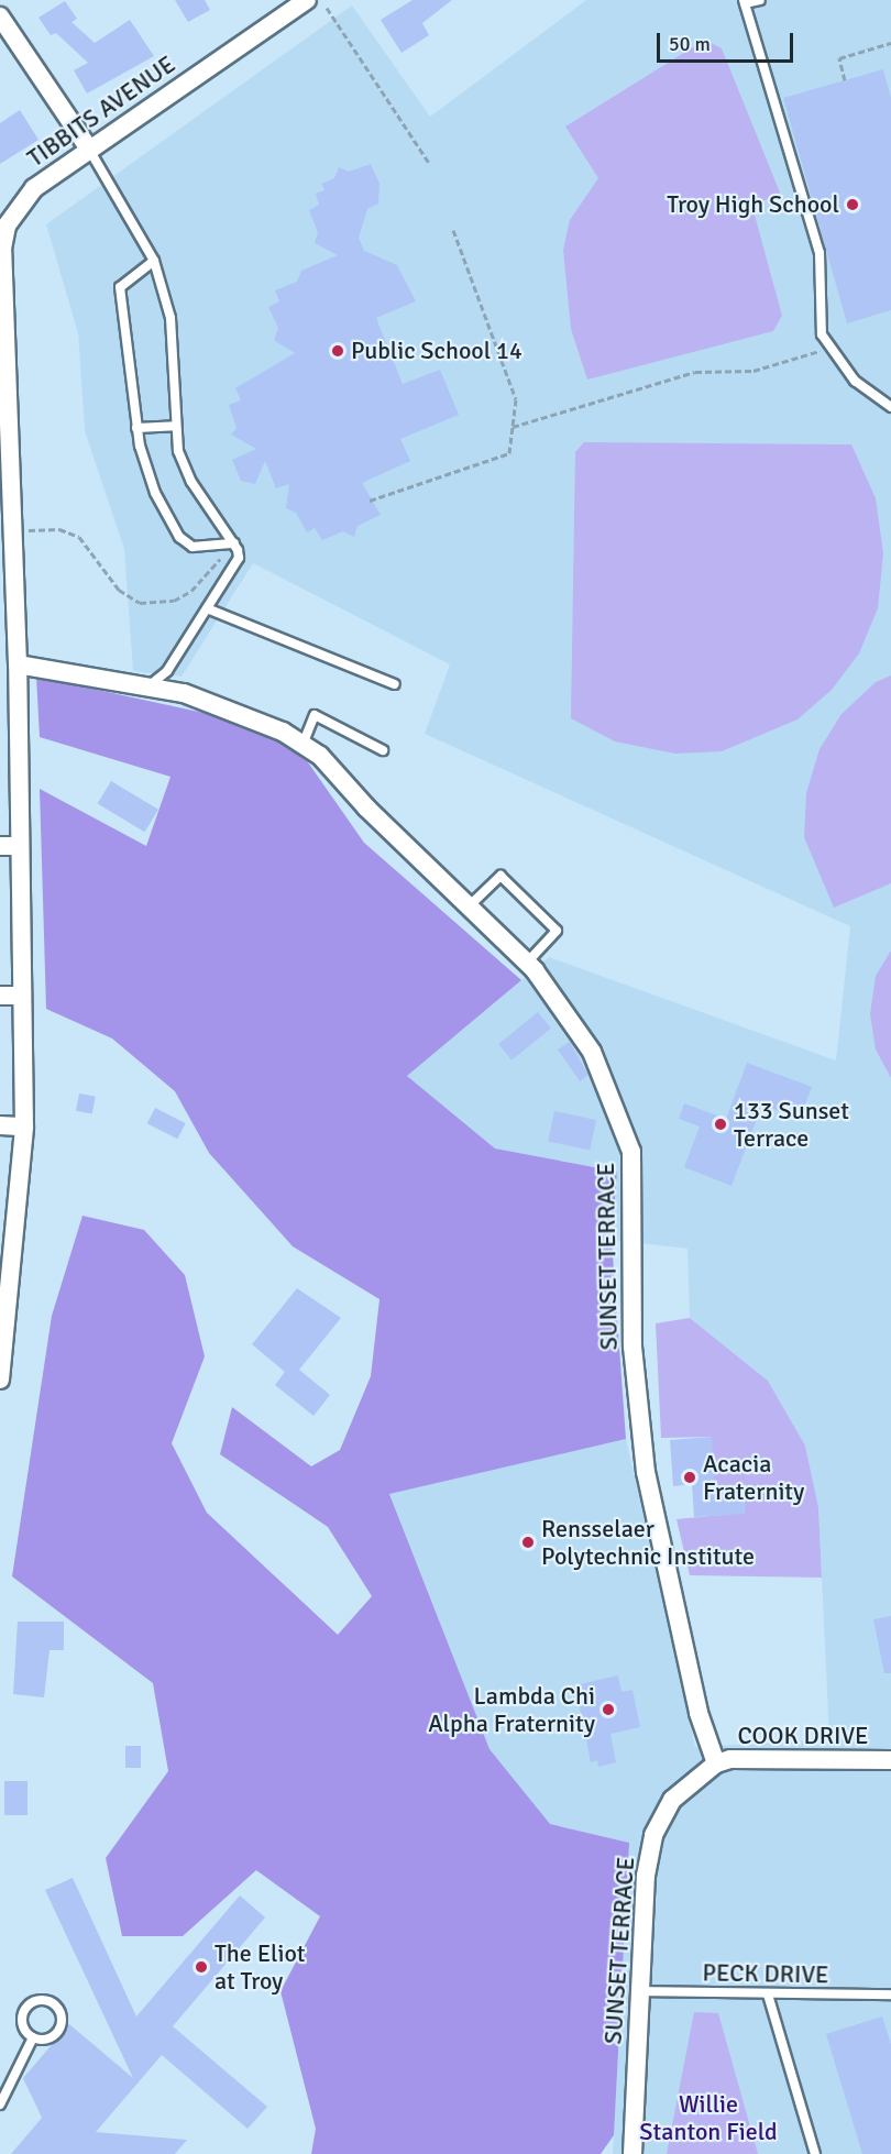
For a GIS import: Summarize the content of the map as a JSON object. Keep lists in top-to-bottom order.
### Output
{
  "streets": {
    "street": ["TIBBITS AVENUE", "SUNSET TERRACE", "COOK DRIVE"],
    "lane": ["PECK DRIVE"]
  },
  "crossings": [
    ["TIBBITS AVENUE", "SUNSET TERRACE"],
    ["SUNSET TERRACE", "COOK DRIVE"],
    ["SUNSET TERRACE", "PECK DRIVE"]
  ],
  "parks": ["Willie Stanton Field"],
  "places": [
    "Troy High School",
    "Public School 14",
    "133 Sunset Terrace",
    "Acacia Fraternity",
    "Rensselaer Polytechnic Institute",
    "Lambda Chi Alpha Fraternity",
    "The Eliot at Troy"
  ],
  "scale_bar": "50 m"
}
